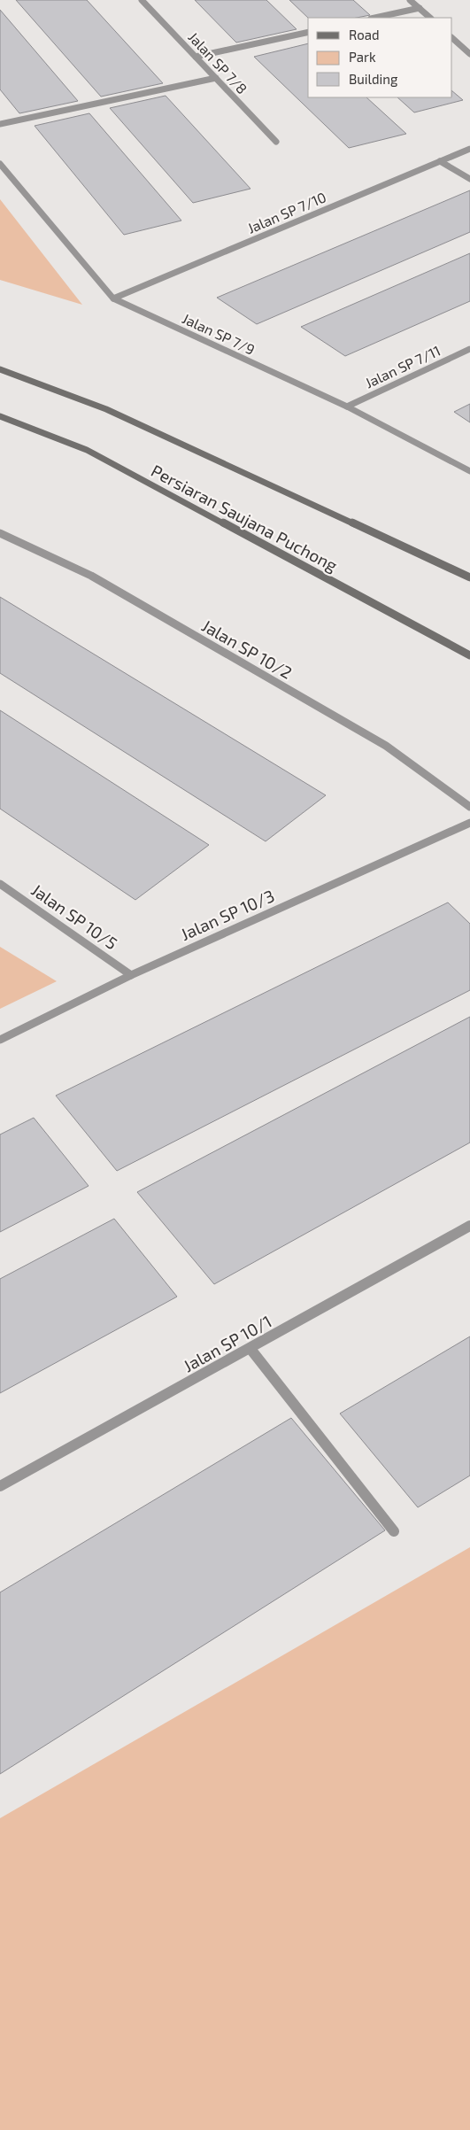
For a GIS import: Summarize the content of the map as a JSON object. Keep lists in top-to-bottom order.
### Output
{
  "streets": {
    "street": [
      "Jalan SP 7/8",
      "Jalan SP 7/10",
      "Jalan SP 7/9",
      "Jalan SP 7/11",
      "Persiaran Saujana Puchong",
      "Jalan SP 10/2",
      "Jalan SP 10/3",
      "Jalan SP 10/5",
      "Jalan SP 10/1"
    ]
  },
  "crossings": [
    ["Jalan SP 7/10", "Jalan SP 7/9"],
    ["Jalan SP 7/9", "Jalan SP 7/11"],
    ["Jalan SP 10/3", "Jalan SP 10/5"]
  ],
  "legend": ["Road", "Park", "Building"]
}
